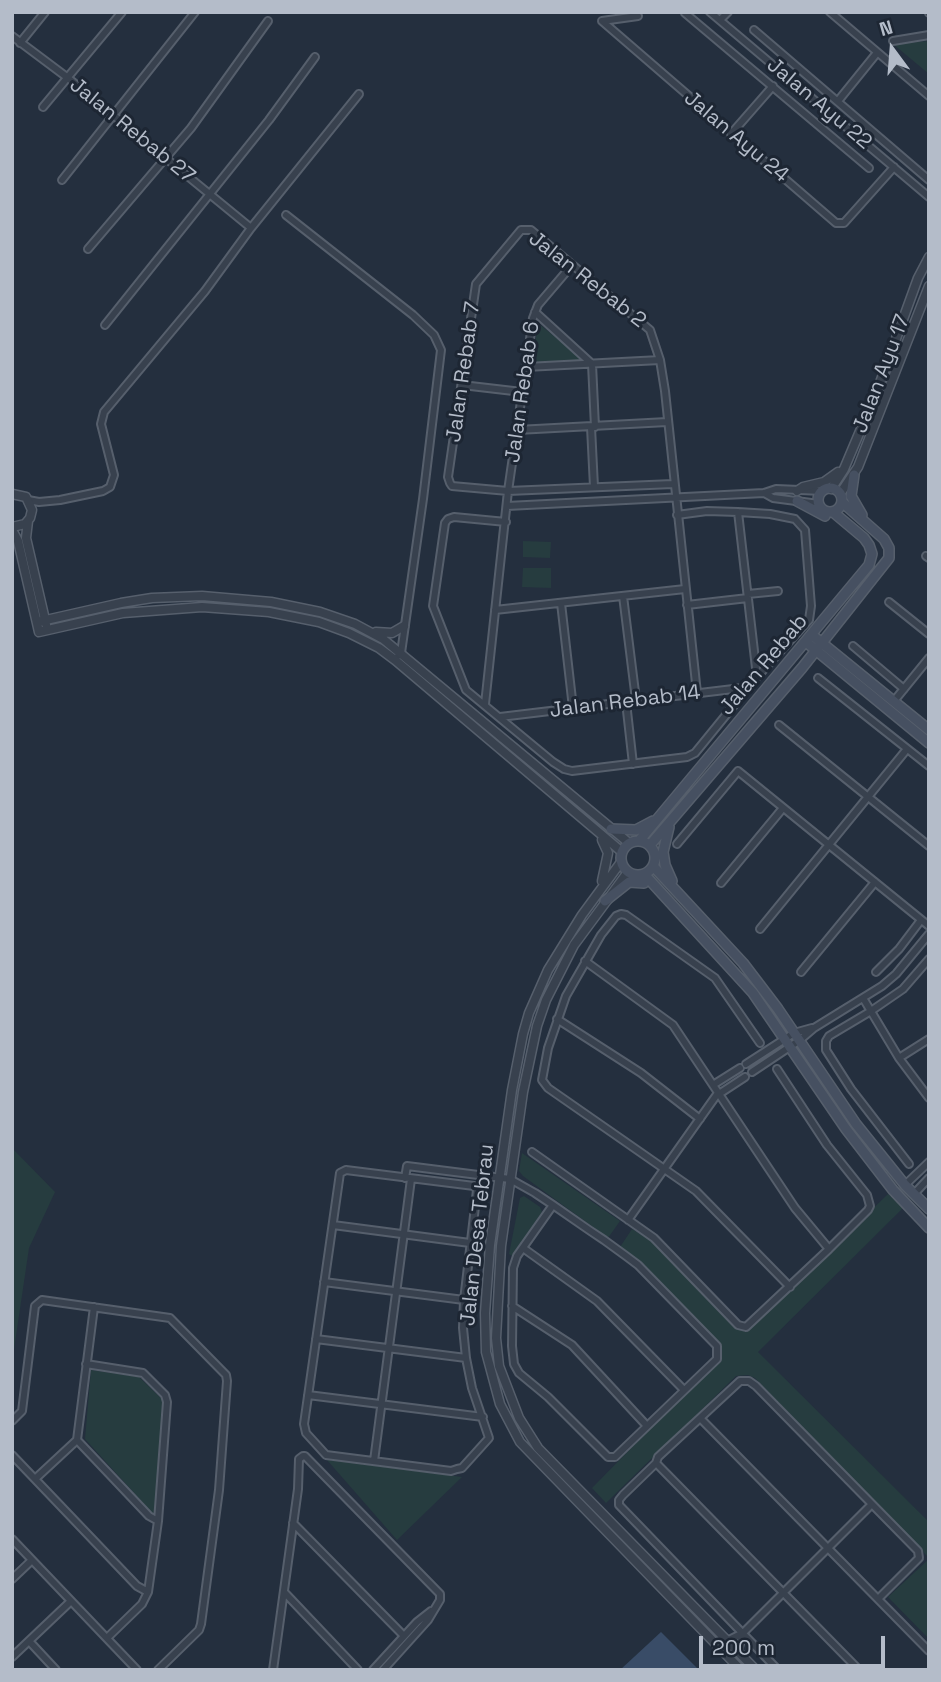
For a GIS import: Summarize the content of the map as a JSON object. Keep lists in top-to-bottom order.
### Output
{
  "streets": {
    "main road": ["Jalan Rebab"],
    "street": [
      "Jalan Ayu 22",
      "Jalan Rebab 27",
      "Jalan Ayu 24",
      "Jalan Rebab 2",
      "Jalan Rebab 7",
      "Jalan Ayu 17",
      "Jalan Rebab 6",
      "Jalan Rebab 14",
      "Jalan Desa Tebrau"
    ]
  },
  "crossings": [
    ["Jalan Ayu 22", "Jalan Ayu 24"],
    ["Jalan Rebab 2", "Jalan Rebab 7"],
    ["Jalan Rebab 2", "Jalan Rebab 6"],
    ["Jalan Rebab 2", "Jalan Rebab"],
    ["Jalan Rebab 2", "Jalan Rebab 14"],
    ["Jalan Rebab 7", "Jalan Rebab 6"],
    ["Jalan Ayu 17", "Jalan Rebab"],
    ["Jalan Rebab 6", "Jalan Rebab"],
    ["Jalan Rebab", "Jalan Desa Tebrau"]
  ],
  "scale_bar": "200 m",
  "north": "top"
}
